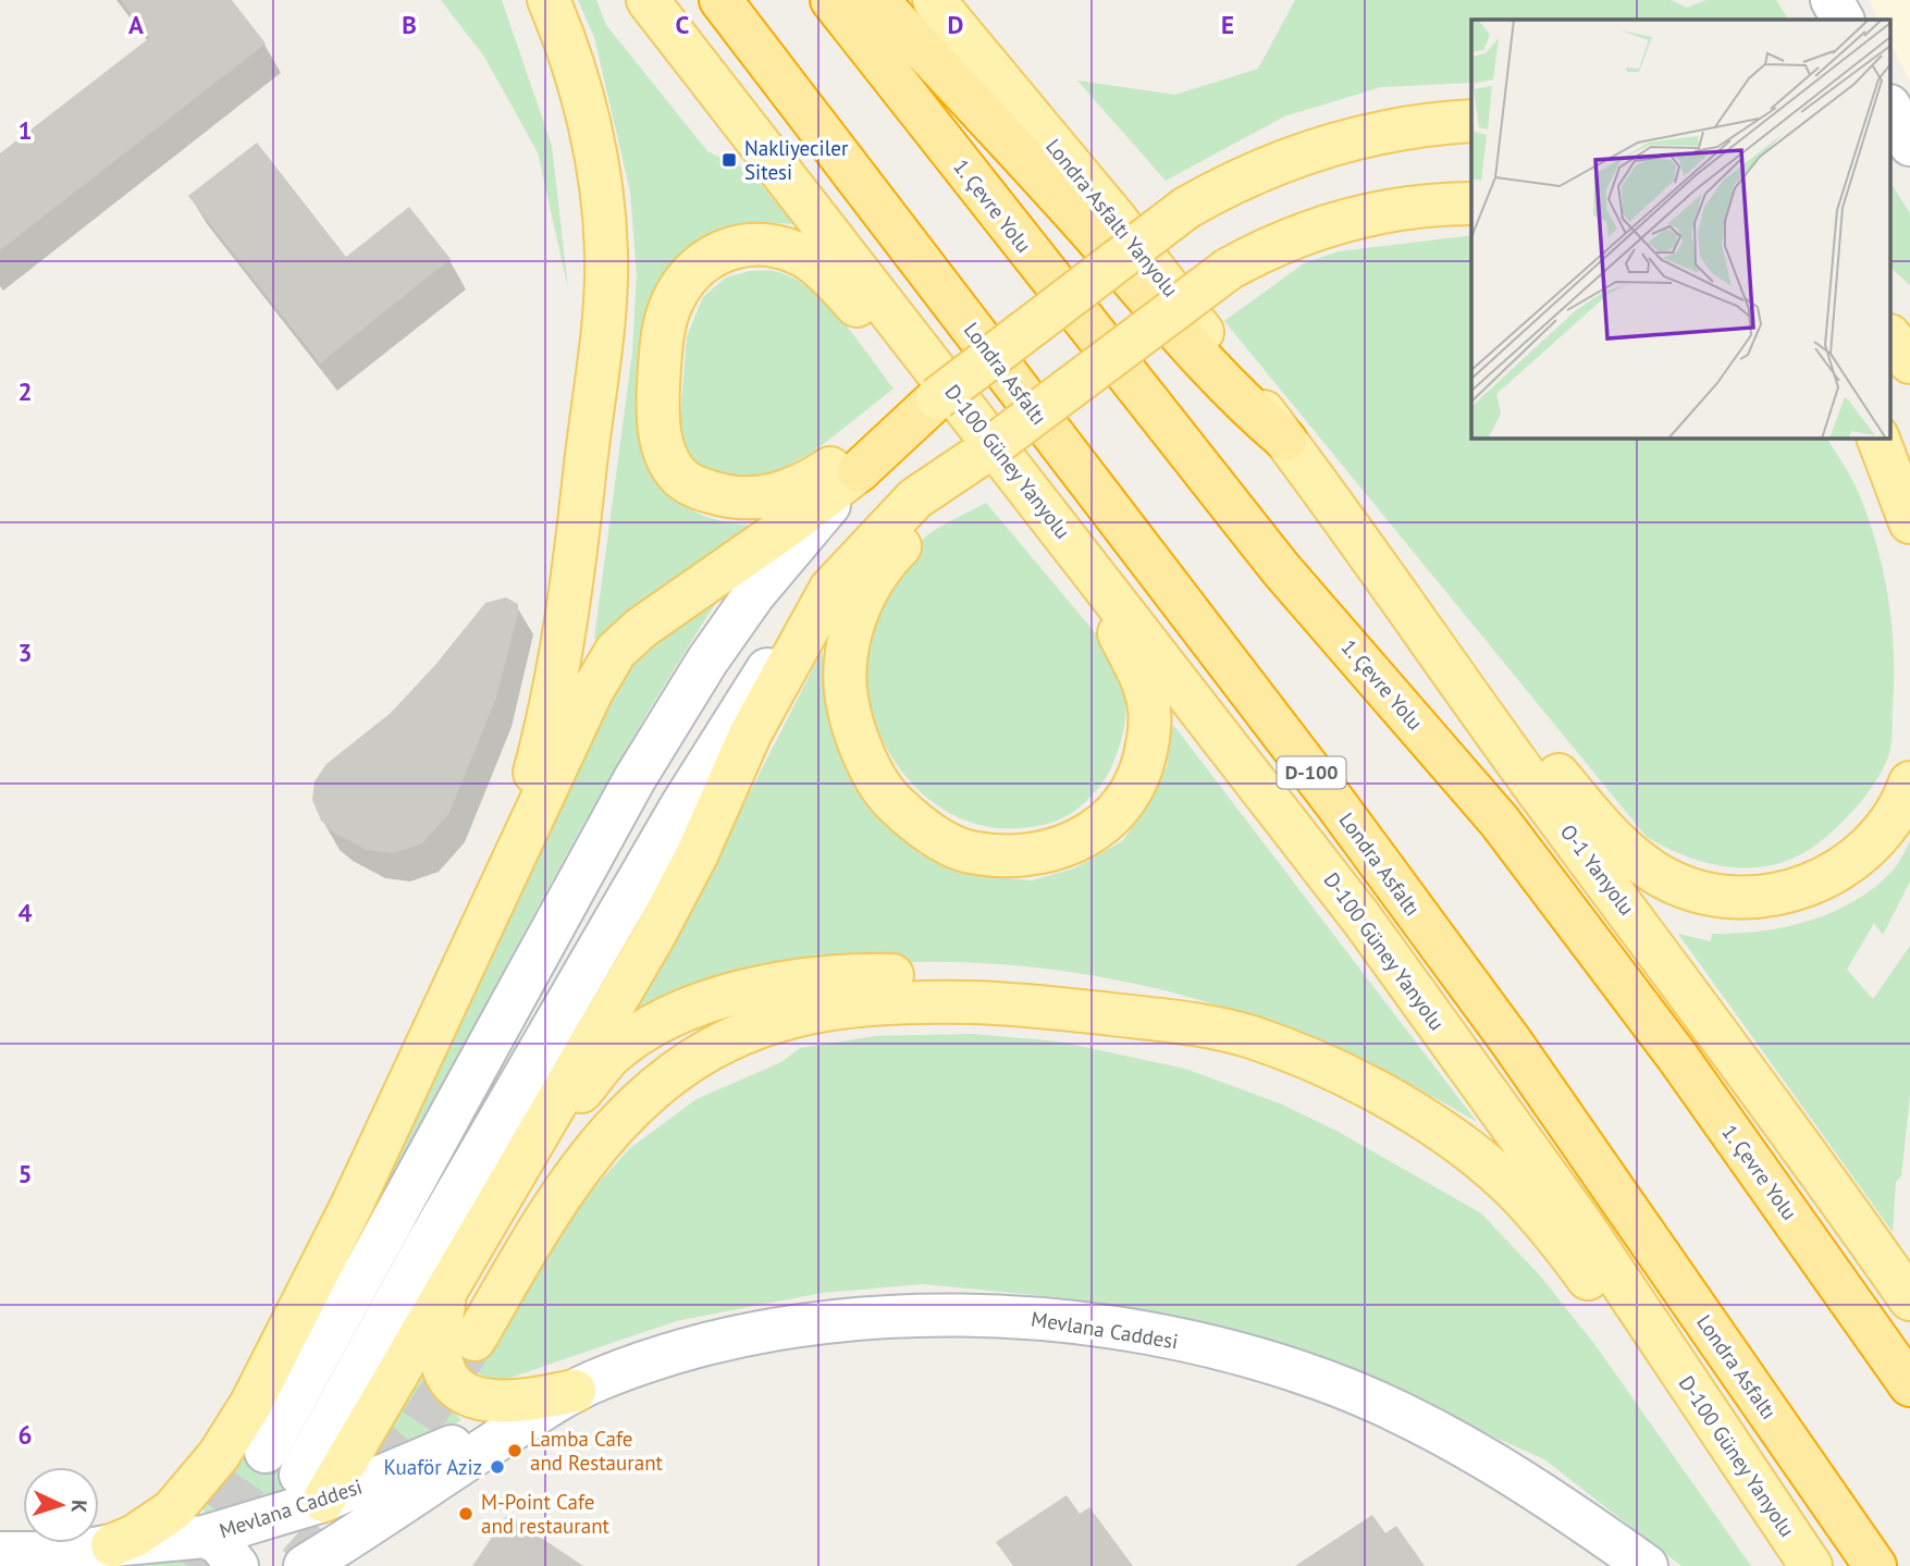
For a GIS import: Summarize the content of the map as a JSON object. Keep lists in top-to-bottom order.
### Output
{
  "streets": {
    "highway": ["1. Çevre Yolu", "Londra Asfaltı", "D-100"],
    "main road": [
      "Londra Asfaltı Yanyolu",
      "D-100 Güney Yanyolu",
      "O-1 Yanyolu",
      "Mevlana Caddesi"
    ]
  },
  "crossings": [
    ["Londra Asfaltı Yanyolu", "O-1 Yanyolu"]
  ],
  "places": {
    "transit": ["Nakliyeciler Sitesi"],
    "other": ["Lamba Cafe and Restaurant", "Kuaför Aziz", "M-Point Cafe and restaurant"]
  },
  "north": "right",
  "grid": {
    "columns": [
      "A",
      "B",
      "C",
      "D",
      "E"
    ],
    "rows": [
      "1",
      "2",
      "3",
      "4",
      "5",
      "6"
    ]
  }
}
